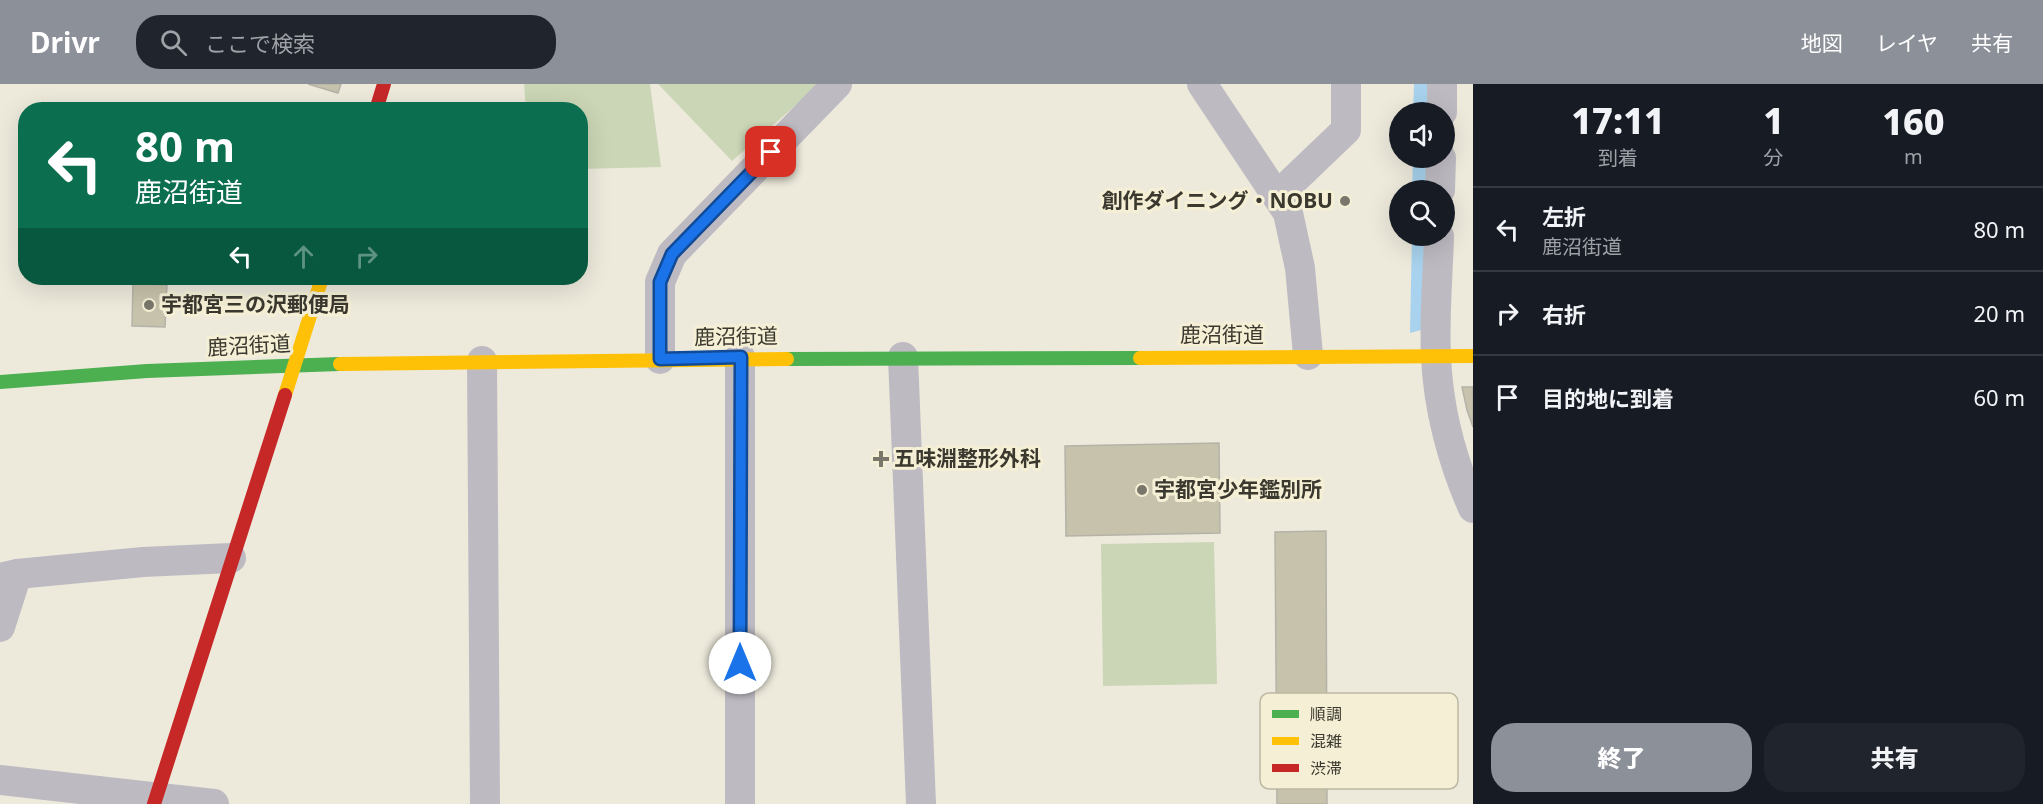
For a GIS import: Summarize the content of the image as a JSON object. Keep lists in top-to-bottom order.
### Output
{
  "streets": {
    "street": ["鹿沼街道"]
  },
  "places": {
    "other": ["創作ダイニング・NOBU", "宇都宮三の沢郵便局", "宇都宮少年鑑別所"],
    "health": ["五味淵整形外科"]
  },
  "legend": ["順調", "混雑", "渋滞"],
  "page": {
    "header": "Drivr",
    "search": "ここで検索",
    "nav": ["地図", "レイヤ", "共有"],
    "eta": [
      "17:11",
      "到着",
      "1",
      "分",
      "160",
      "m"
    ],
    "turn": ["80 m", "鹿沼街道"],
    "list": [
      {
        "name": "左折",
        "note": "鹿沼街道",
        "value": "80 m"
      },
      {
        "name": "右折",
        "value": "20 m"
      },
      {
        "name": "目的地に到着",
        "value": "60 m"
      }
    ],
    "buttons": ["終了", "共有"]
  }
}
